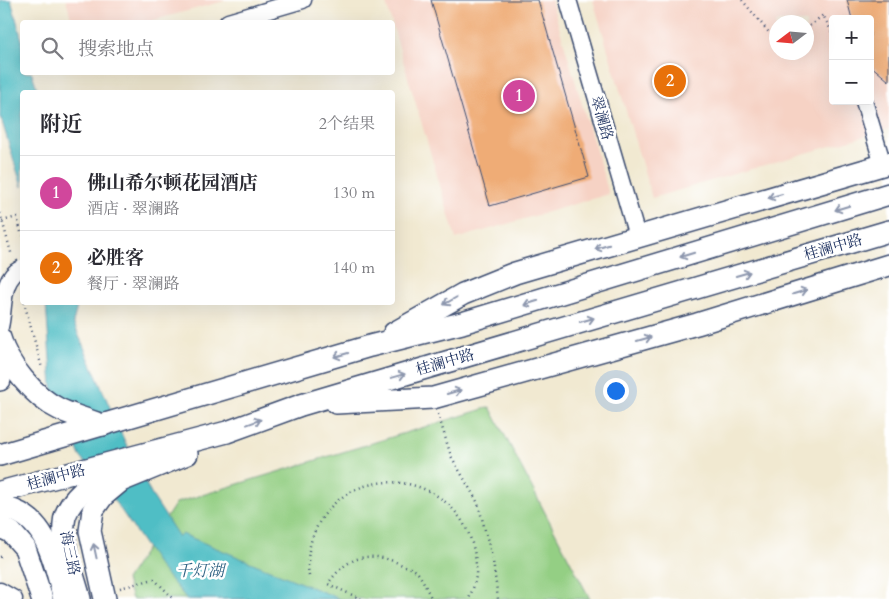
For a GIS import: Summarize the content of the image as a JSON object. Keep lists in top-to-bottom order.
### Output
{
  "streets": {
    "main road": ["桂澜中路", "海三路"],
    "street": ["翠澜路"]
  },
  "crossings": [
    ["桂澜中路", "海三路"]
  ],
  "water": ["千灯湖"],
  "north": "left",
  "page": {
    "map_buttons": ["+", "−"],
    "search": "搜索地点",
    "pins": ["2", "1"],
    "heading": ["附近", "2个结果"],
    "list": [
      {
        "mark": "1",
        "name": "佛山希尔顿花园酒店",
        "note": "酒店 · 翠澜路",
        "value": "130 m"
      },
      {
        "mark": "2",
        "name": "必胜客",
        "note": "餐厅 · 翠澜路",
        "value": "140 m"
      }
    ]
  }
}
